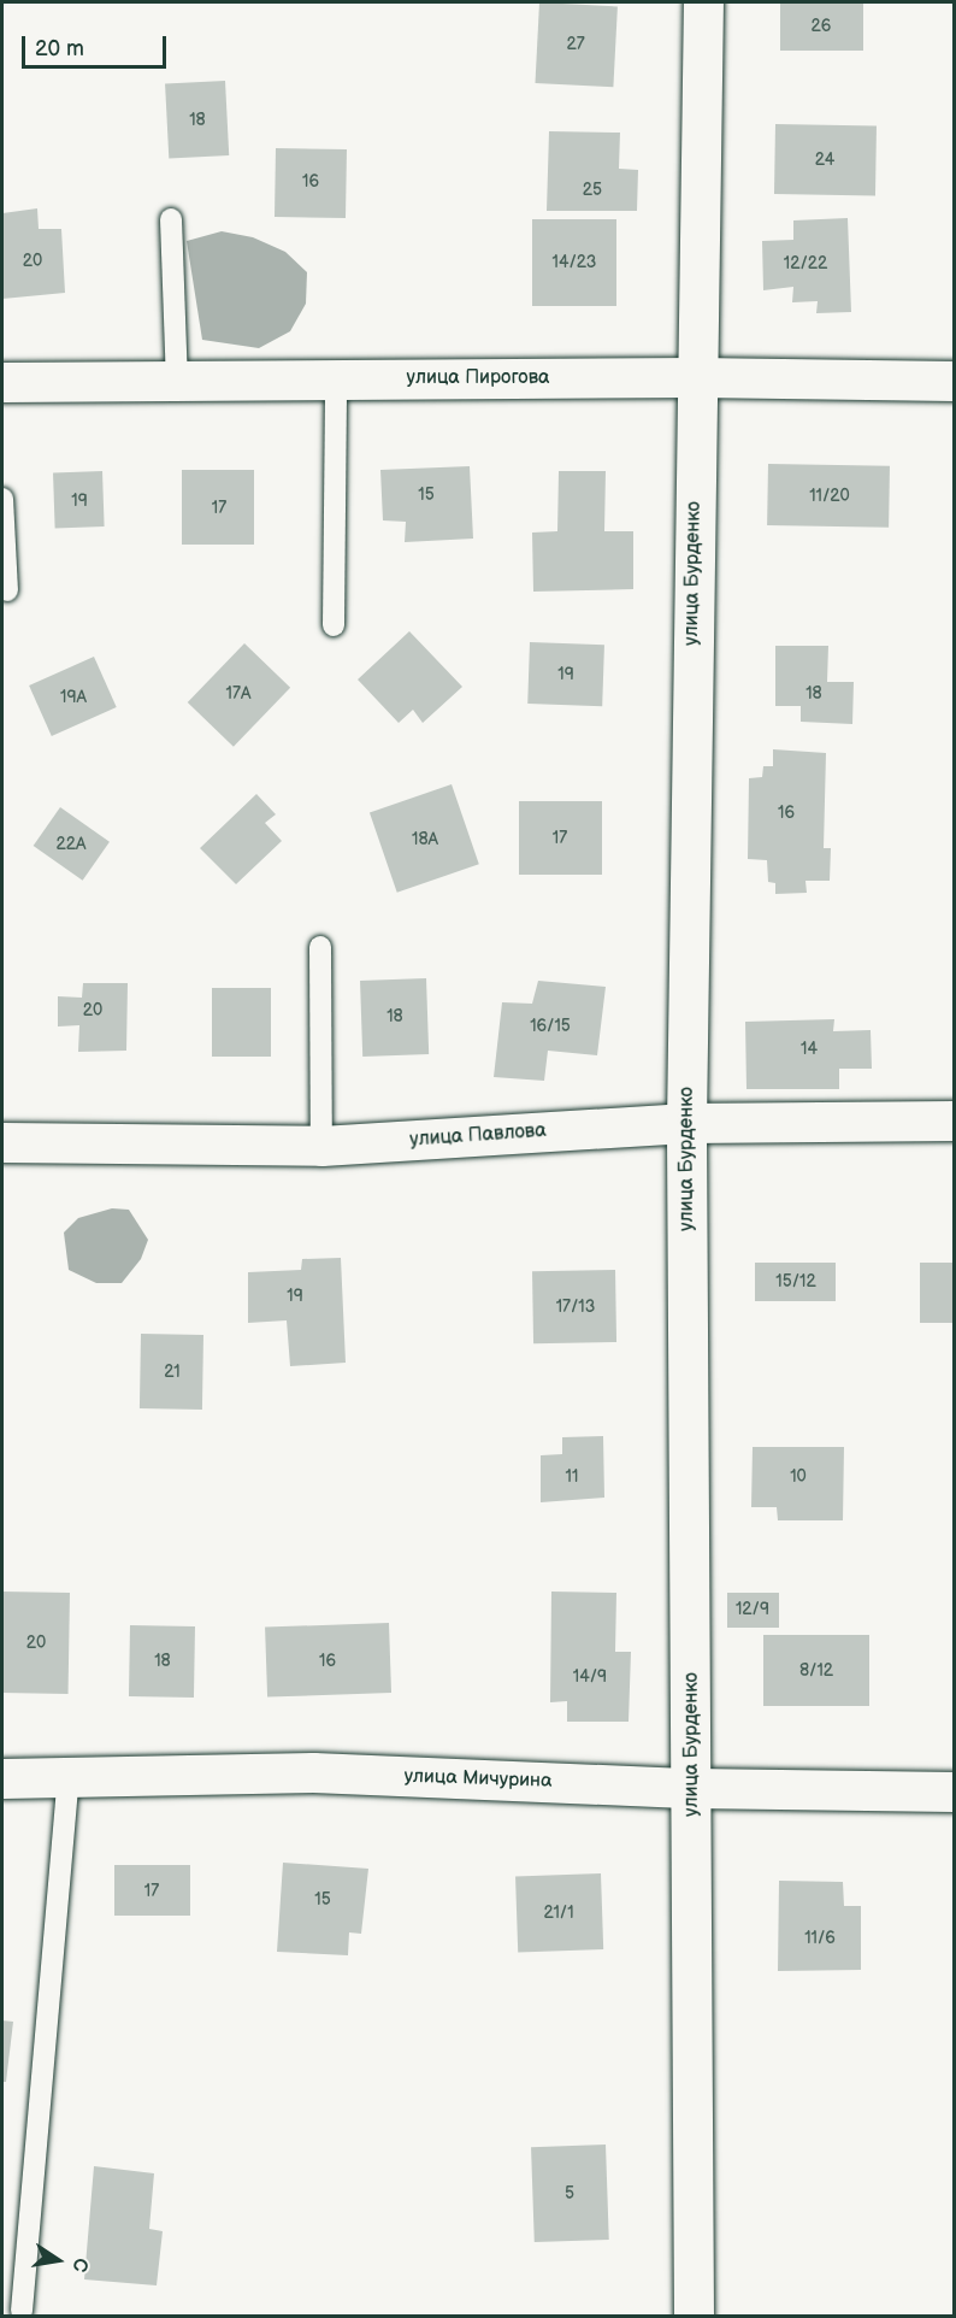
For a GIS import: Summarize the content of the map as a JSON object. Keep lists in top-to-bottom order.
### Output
{
  "streets": {
    "street": [
      "улица Пирогова",
      "улица Бурденко",
      "улица Павлова",
      "улица Мичурина"
    ]
  },
  "crossings": [
    ["улица Пирогова", "улица Бурденко"],
    ["улица Бурденко", "улица Павлова"],
    ["улица Бурденко", "улица Мичурина"]
  ],
  "house_numbers": [
    "26",
    "27",
    "18",
    "24",
    "16",
    "25",
    "20",
    "14/23",
    "12/22",
    "15",
    "11/20",
    "19",
    "17",
    "19",
    "17А",
    "18",
    "19А",
    "16",
    "17",
    "18А",
    "22А",
    "20",
    "18",
    "16/15",
    "14",
    "15/12",
    "19",
    "17/13",
    "21",
    "11",
    "10",
    "12/9",
    "20",
    "18",
    "16",
    "8/12",
    "14/9",
    "17",
    "15",
    "21/1",
    "11/6",
    "5"
  ],
  "scale_bar": "20 m",
  "north": "right"
}
